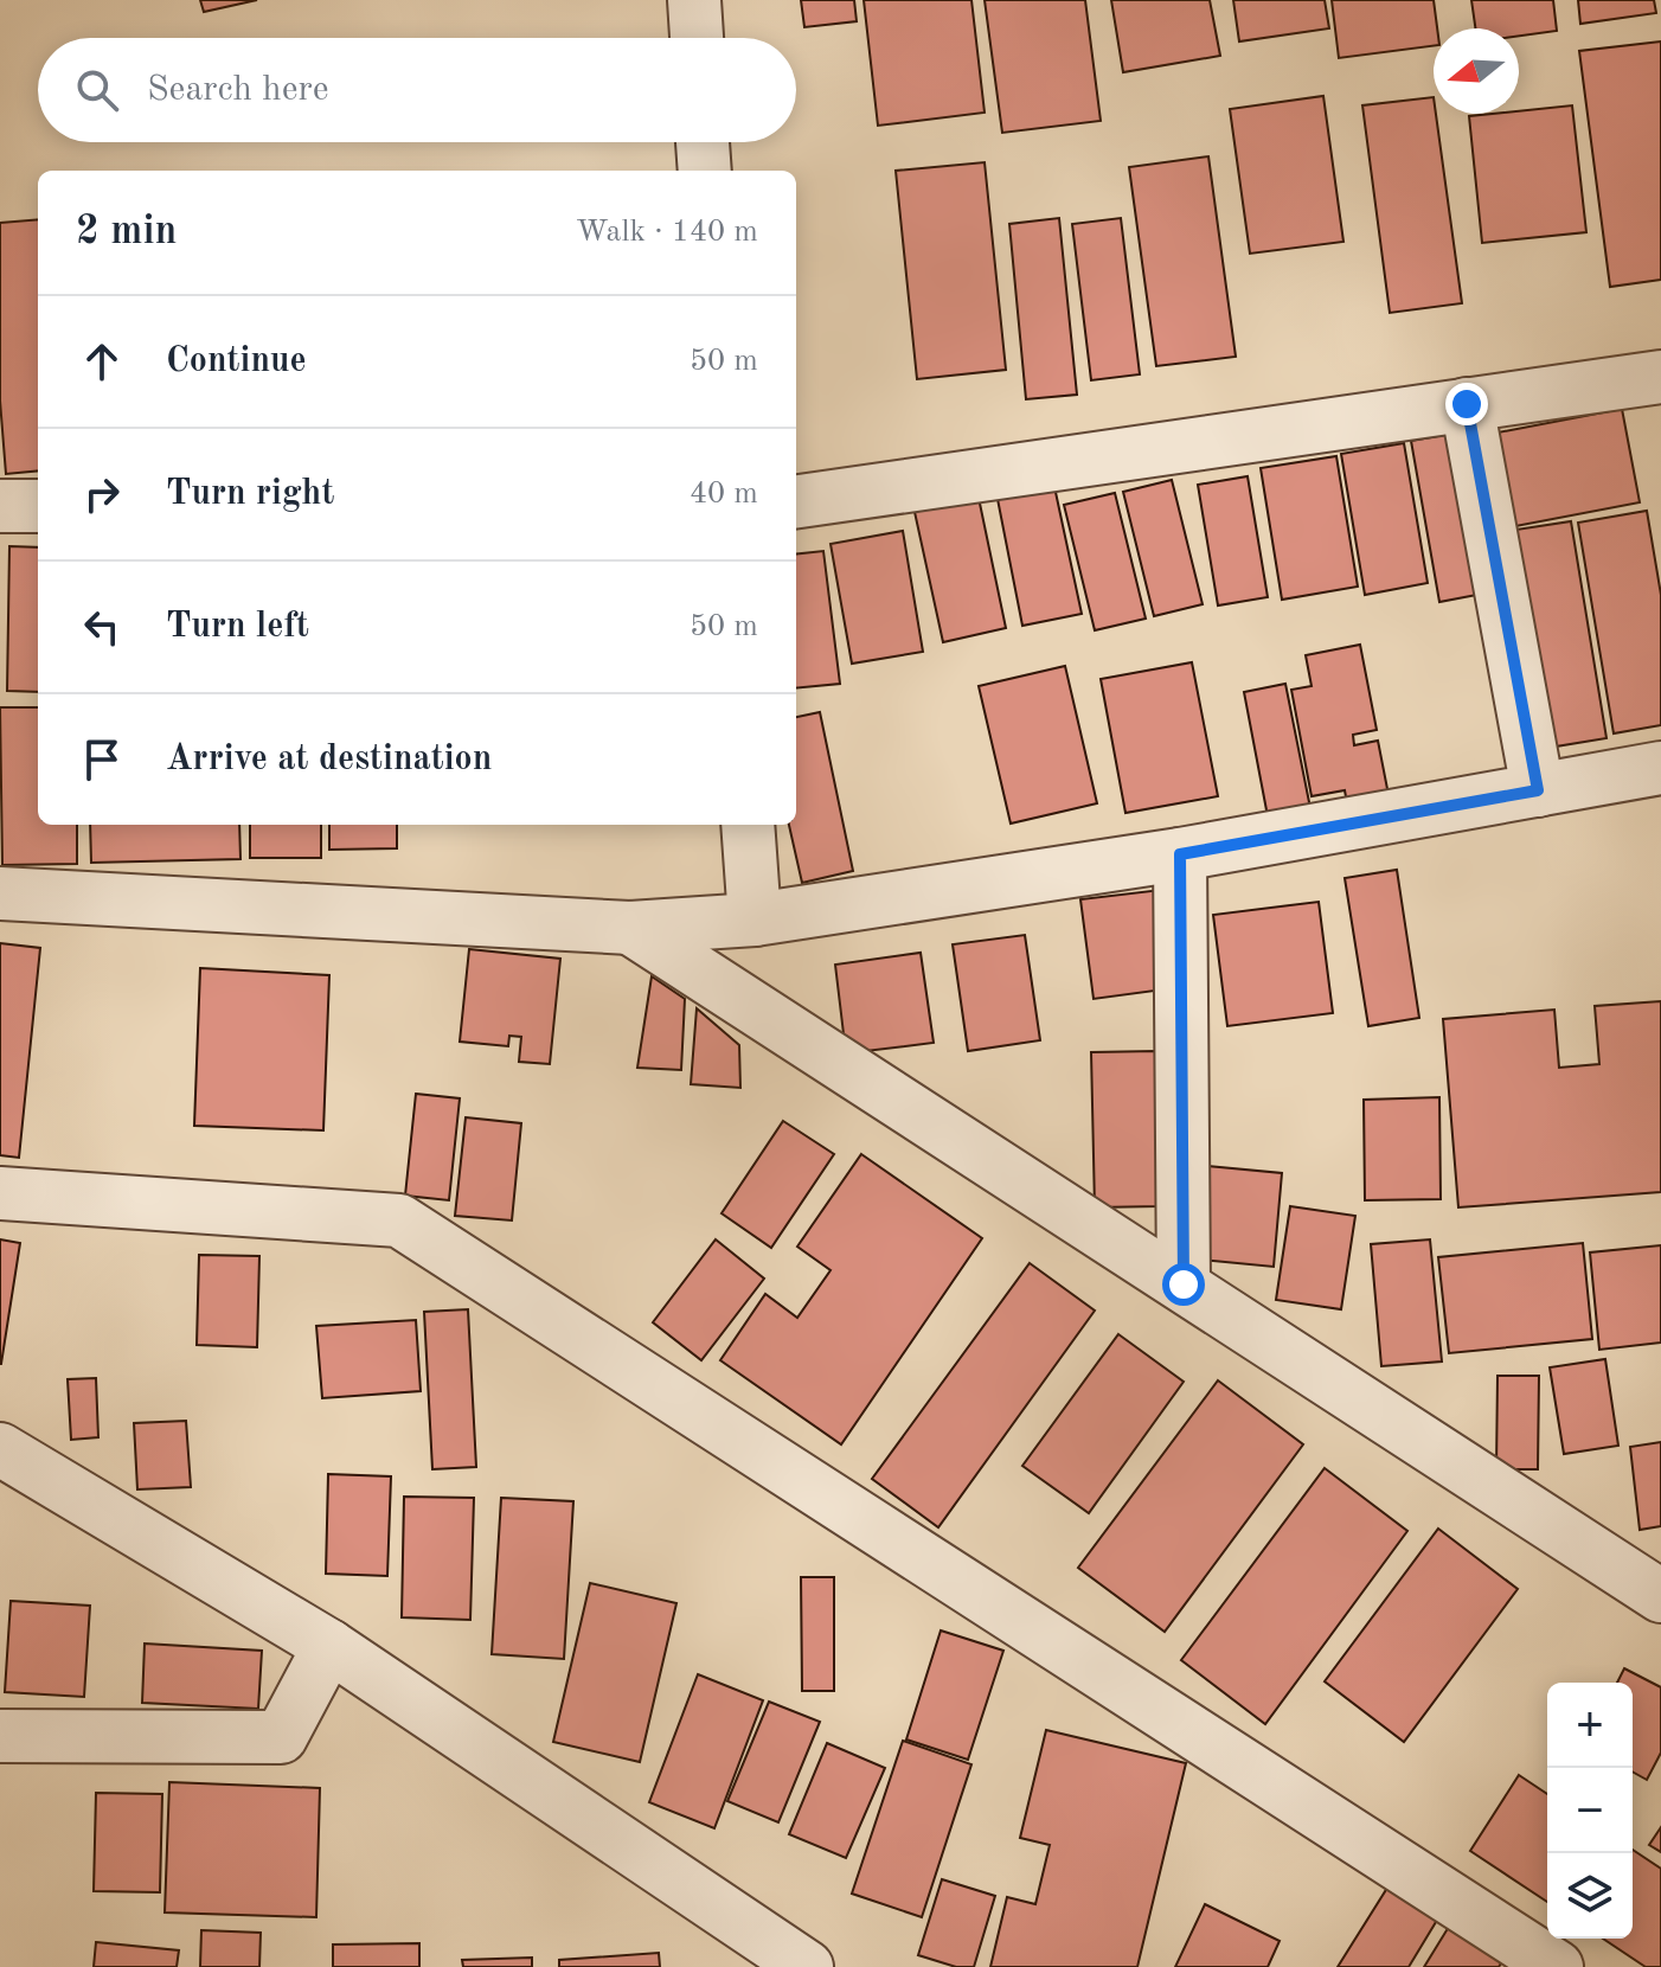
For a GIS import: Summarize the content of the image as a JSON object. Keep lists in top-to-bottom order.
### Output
{
  "north": "left",
  "page": {
    "search": "Search here",
    "heading": ["2 min", "Walk · 140 m"],
    "list": [
      ["Continue", "50 m"],
      ["Turn right", "40 m"],
      ["Turn left", "50 m"],
      "Arrive at destination"
    ],
    "map_buttons": ["+", "−"]
  }
}
